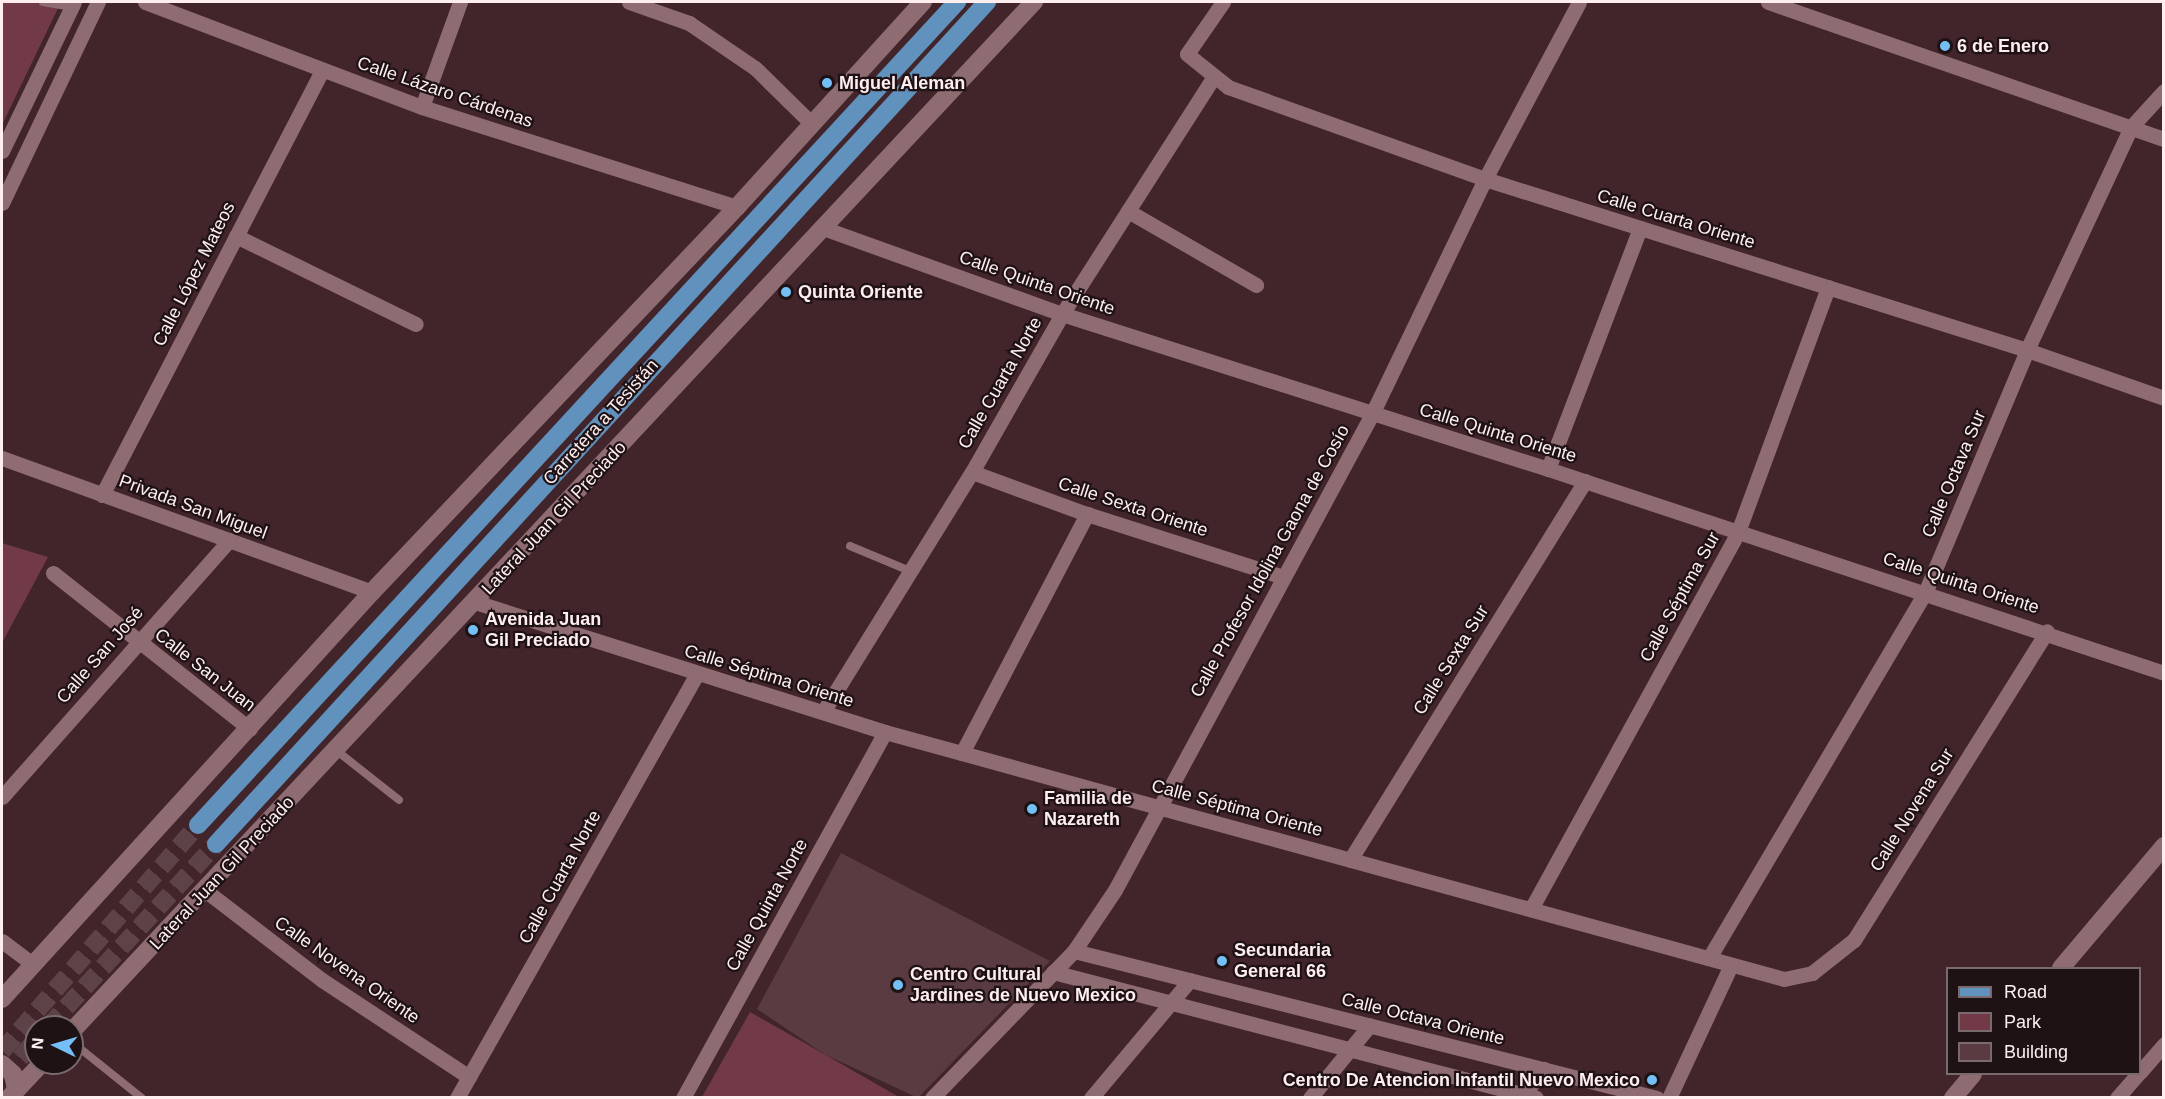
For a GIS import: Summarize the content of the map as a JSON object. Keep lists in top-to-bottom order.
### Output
{
  "streets": {
    "main road": ["Carretera a Tesistán", "Lateral Juan Gil Preciado"],
    "street": [
      "Calle Lázaro Cárdenas",
      "Calle Cuarta Oriente",
      "Calle López Mateos",
      "Calle Quinta Oriente",
      "Calle Cuarta Norte",
      "Calle Octava Sur",
      "Privada San Miguel",
      "Calle Sexta Oriente",
      "Calle Profesor Idolina Gaona de Cosío",
      "Calle Séptima Sur",
      "Calle San José",
      "Calle Sexta Sur",
      "Calle San Juan",
      "Calle Séptima Oriente",
      "Calle Novena Sur",
      "Calle Quinta Norte",
      "Calle Novena Oriente",
      "Calle Octava Oriente"
    ]
  },
  "crossings": [
    ["Calle Lázaro Cárdenas", "Calle López Mateos"],
    ["Calle Cuarta Oriente", "Calle Cuarta Norte"],
    ["Calle Cuarta Oriente", "Calle Octava Sur"],
    ["Calle Cuarta Oriente", "Calle Profesor Idolina Gaona de Cosío"],
    ["Calle Cuarta Oriente", "Calle Séptima Sur"],
    ["Calle López Mateos", "Privada San Miguel"],
    ["Calle Quinta Oriente", "Calle Cuarta Norte"],
    ["Calle Quinta Oriente", "Calle Octava Sur"],
    ["Calle Quinta Oriente", "Lateral Juan Gil Preciado"],
    ["Calle Quinta Oriente", "Calle Profesor Idolina Gaona de Cosío"],
    ["Calle Quinta Oriente", "Calle Séptima Sur"],
    ["Calle Quinta Oriente", "Calle Sexta Sur"],
    ["Calle Quinta Oriente", "Calle Novena Sur"],
    ["Calle Cuarta Norte", "Calle Sexta Oriente"],
    ["Calle Cuarta Norte", "Calle Séptima Oriente"],
    ["Calle Cuarta Norte", "Calle Novena Oriente"],
    ["Calle Octava Sur", "Calle Séptima Oriente"],
    ["Privada San Miguel", "Calle San José"],
    ["Calle Sexta Oriente", "Calle Profesor Idolina Gaona de Cosío"],
    ["Lateral Juan Gil Preciado", "Calle Séptima Oriente"],
    ["Lateral Juan Gil Preciado", "Calle Novena Oriente"],
    ["Calle Profesor Idolina Gaona de Cosío", "Calle Séptima Oriente"],
    ["Calle Profesor Idolina Gaona de Cosío", "Calle Octava Oriente"],
    ["Calle Séptima Sur", "Calle Séptima Oriente"],
    ["Calle San José", "Calle San Juan"],
    ["Calle Sexta Sur", "Calle Séptima Oriente"],
    ["Calle Séptima Oriente", "Calle Novena Sur"],
    ["Calle Séptima Oriente", "Calle Quinta Norte"]
  ],
  "places": [
    "6 de Enero",
    "Miguel Aleman",
    "Quinta Oriente",
    "Avenida Juan Gil Preciado",
    "Familia de Nazareth",
    "Secundaria General 66",
    "Centro Cultural Jardines de Nuevo Mexico",
    "Centro De Atencion Infantil Nuevo Mexico"
  ],
  "legend": ["Road", "Park", "Building"],
  "north": "left"
}
